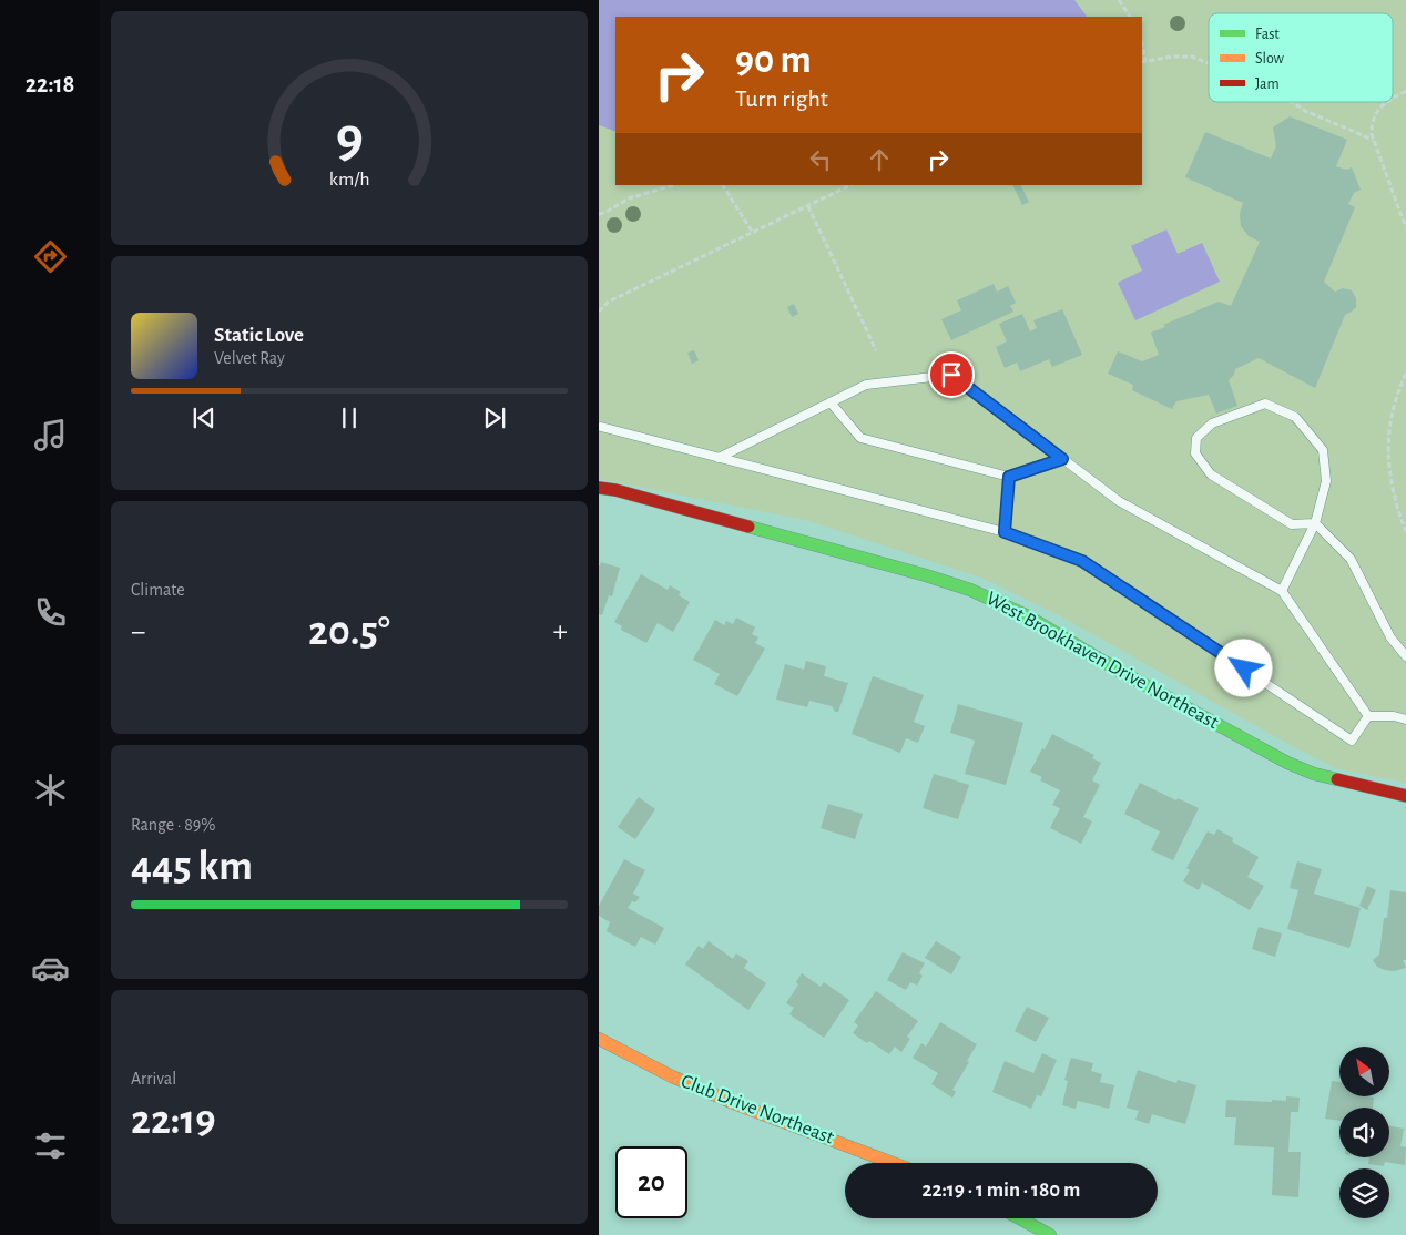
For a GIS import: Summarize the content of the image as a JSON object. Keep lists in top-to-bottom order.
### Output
{
  "streets": {
    "street": ["West Brookhaven Drive Northeast", "Club Drive Northeast"]
  },
  "legend": ["Fast", "Slow", "Jam"],
  "north": "top left",
  "page": {
    "tabs": "22:18",
    "turn": ["90 m", "Turn right"],
    "song": ["Static Love", "Velvet Ray"],
    "tile": [
      "Climate",
      ["Range · 89%", "445 km"],
      ["Arrival", "22:19"]
    ],
    "heat": ["−", "20.5°", "+"],
    "limit": "20",
    "trip": "22:19 · 1 min · 180 m",
    "gauge": ["9", "km/h"]
  }
}
